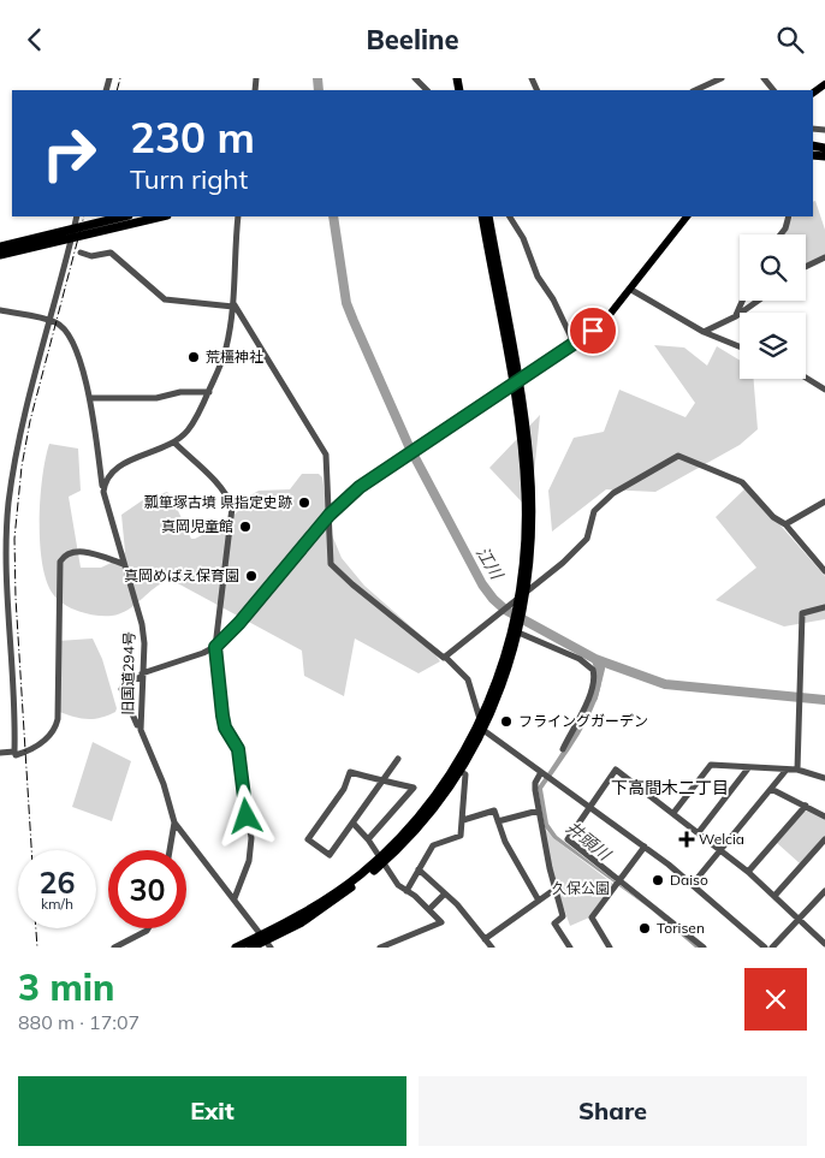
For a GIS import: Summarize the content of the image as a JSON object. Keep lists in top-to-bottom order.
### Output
{
  "streets": {
    "street": ["旧国道294号"]
  },
  "districts": ["下高間木二丁目"],
  "water": ["江川", "井頭川"],
  "parks": ["久保公園"],
  "places": {
    "other": [
      "荒橿神社",
      "瓢箪塚古墳 県指定史跡",
      "真岡児童館",
      "真岡めばえ保育園",
      "フライングガーデン",
      "Daiso",
      "Torisen"
    ],
    "health": ["Welcia"]
  },
  "page": {
    "header": "Beeline",
    "turn": ["230 m", "Turn right"],
    "speed": "26 km/h",
    "limit": "30",
    "heading": ["3 min", "880 m · 17:07"],
    "buttons": ["Exit", "Share"]
  }
}
